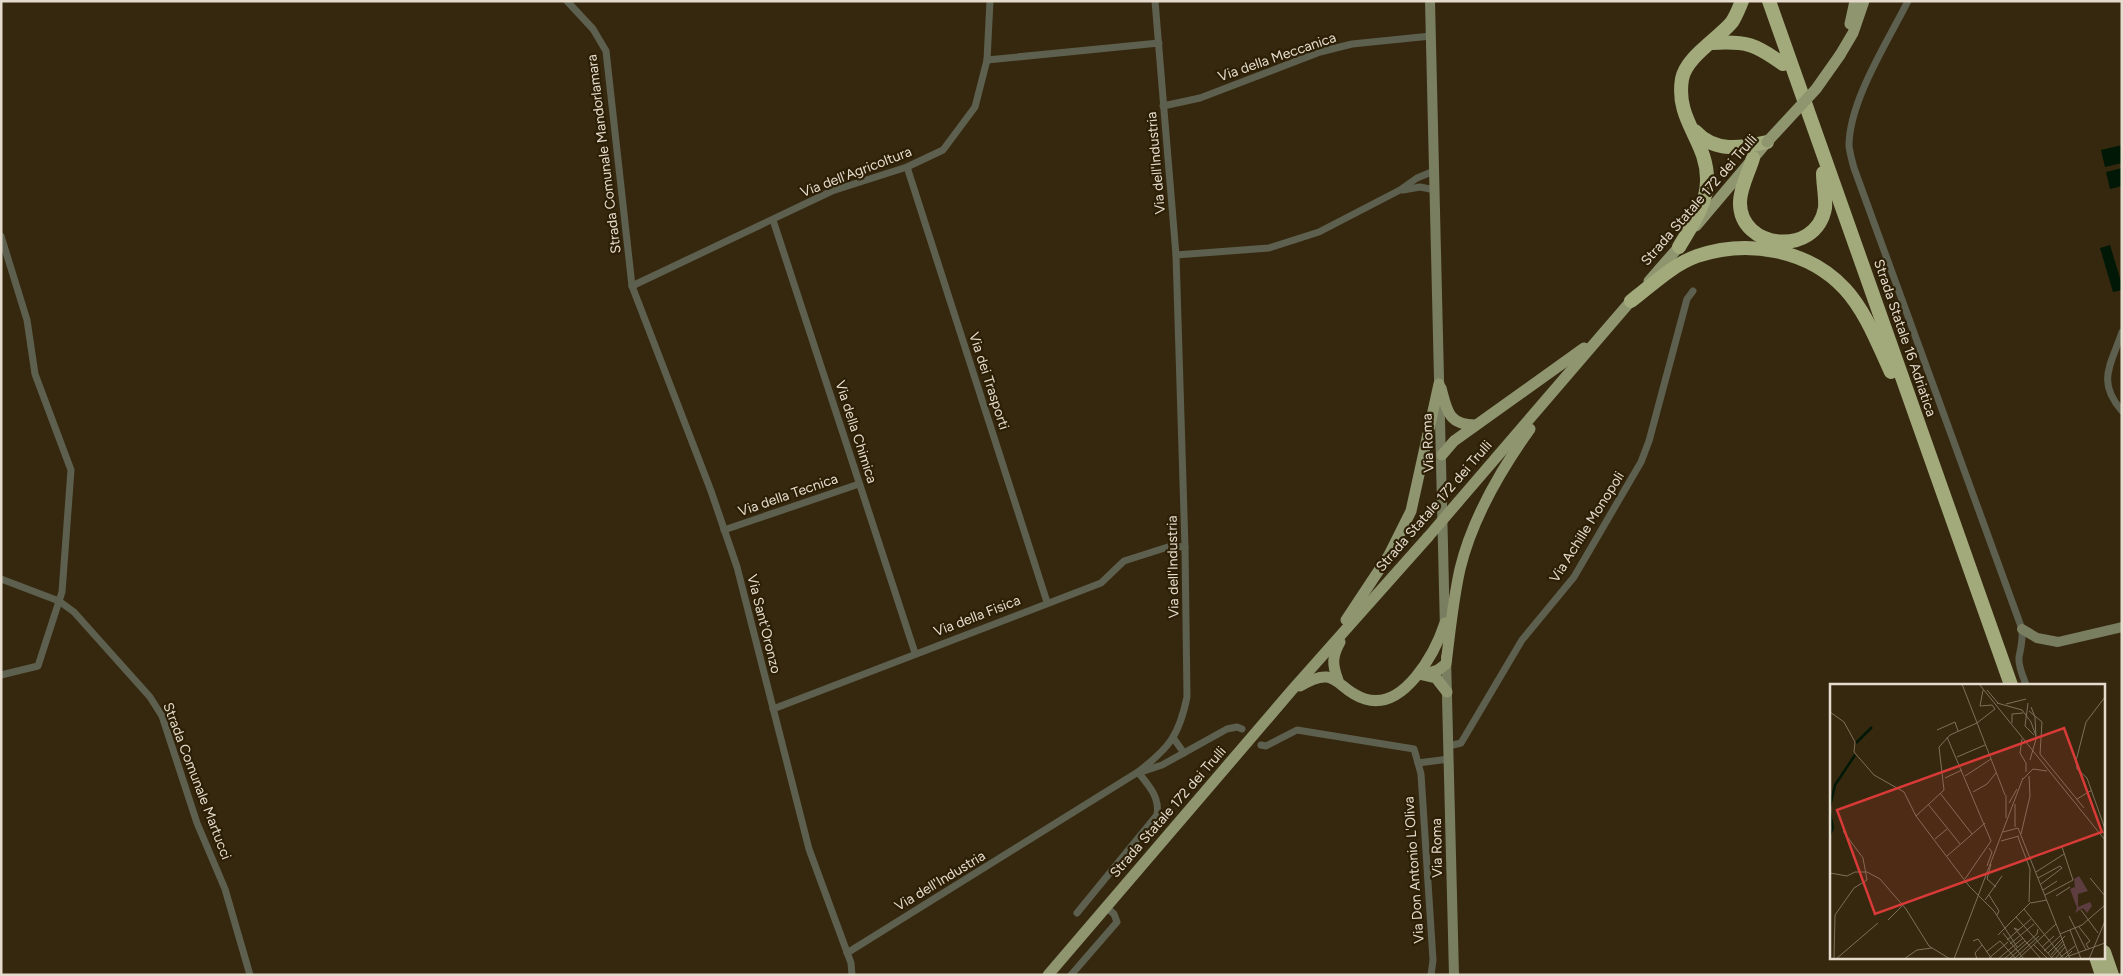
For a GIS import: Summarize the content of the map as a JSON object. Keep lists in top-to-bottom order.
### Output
{
  "streets": {
    "highway": ["Strada Statale 16 Adriatica"],
    "main road": ["Strada Statale 172 dei Trulli"],
    "street": [
      "Via della Meccanica",
      "Strada Comunale Mandorlamara",
      "Via dell'Industria",
      "Via dell'Agricoltura",
      "Via dei Trasporti",
      "Via della Chimica",
      "Via Roma",
      "Via della Tecnica",
      "Via Achille Monopoli",
      "Via della Fisica",
      "Via Sant'Oronzo",
      "Strada Comunale Martucci",
      "Via Don Antonio L'Oliva"
    ]
  },
  "crossings": [
    ["Via della Meccanica", "Via dell'Industria"],
    ["Via della Meccanica", "Via Roma"],
    ["Strada Comunale Mandorlamara", "Via dell'Agricoltura"],
    ["Strada Comunale Mandorlamara", "Via Sant'Oronzo"],
    ["Via dell'Industria", "Via della Fisica"],
    ["Via dell'Industria", "Via Sant'Oronzo"],
    ["Via dell'Agricoltura", "Via dei Trasporti"],
    ["Via dell'Agricoltura", "Via della Chimica"],
    ["Via dell'Agricoltura", "Via Sant'Oronzo"],
    ["Via dei Trasporti", "Via della Fisica"],
    ["Via della Chimica", "Via della Tecnica"],
    ["Via della Chimica", "Via della Fisica"],
    ["Via Roma", "Via Achille Monopoli"],
    ["Via della Tecnica", "Via Sant'Oronzo"],
    ["Via della Fisica", "Via Sant'Oronzo"]
  ]
}
